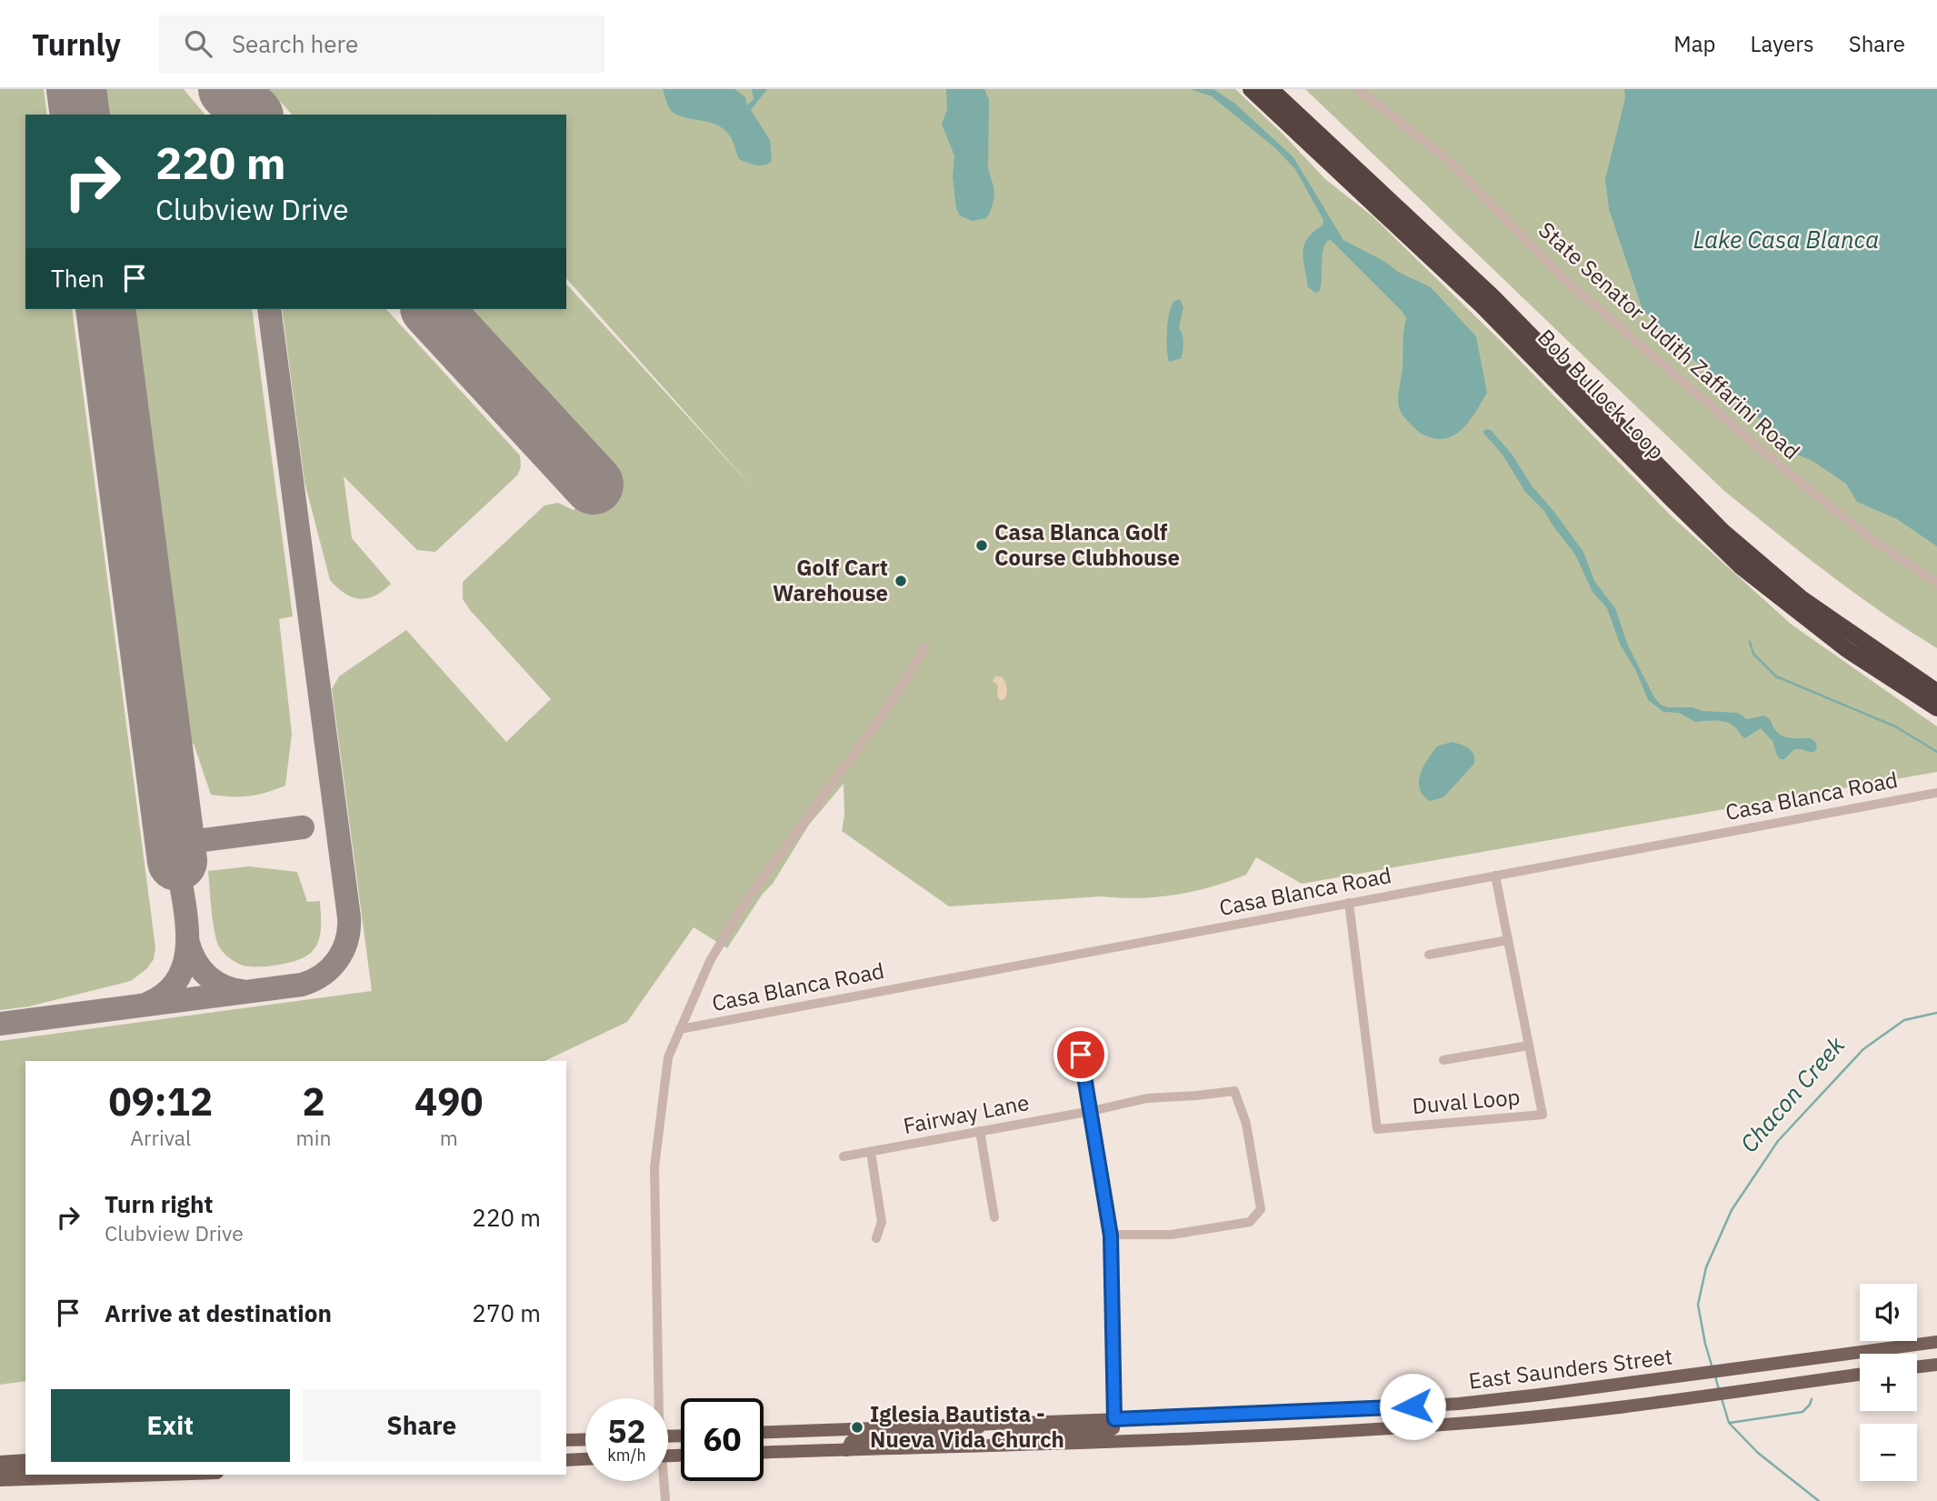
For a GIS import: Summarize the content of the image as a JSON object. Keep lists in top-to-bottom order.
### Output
{
  "streets": {
    "highway": ["Bob Bullock Loop"],
    "main road": ["East Saunders Street"],
    "street": [
      "State Senator Judith Zaffarini Road",
      "Casa Blanca Road",
      "Duval Loop",
      "Fairway Lane"
    ]
  },
  "crossings": [
    ["Casa Blanca Road", "Duval Loop"]
  ],
  "water": ["Lake Casa Blanca", "Chacon Creek"],
  "places": ["Casa Blanca Golf Course Clubhouse", "Golf Cart Warehouse", "Iglesia Bautista - Nueva Vida Church"],
  "page": {
    "header": "Turnly",
    "search": "Search here",
    "nav": ["Map", "Layers", "Share"],
    "turn": ["220 m", "Clubview Drive"],
    "then": "Then",
    "eta": [
      "09:12",
      "Arrival",
      "2",
      "min",
      "490",
      "m"
    ],
    "list": [
      {
        "name": "Turn right",
        "note": "Clubview Drive",
        "value": "220 m"
      },
      {
        "name": "Arrive at destination",
        "value": "270 m"
      }
    ],
    "map_buttons": ["+", "−"],
    "buttons": ["Exit", "Share"],
    "speed": "52 km/h",
    "limit": "60"
  }
}
